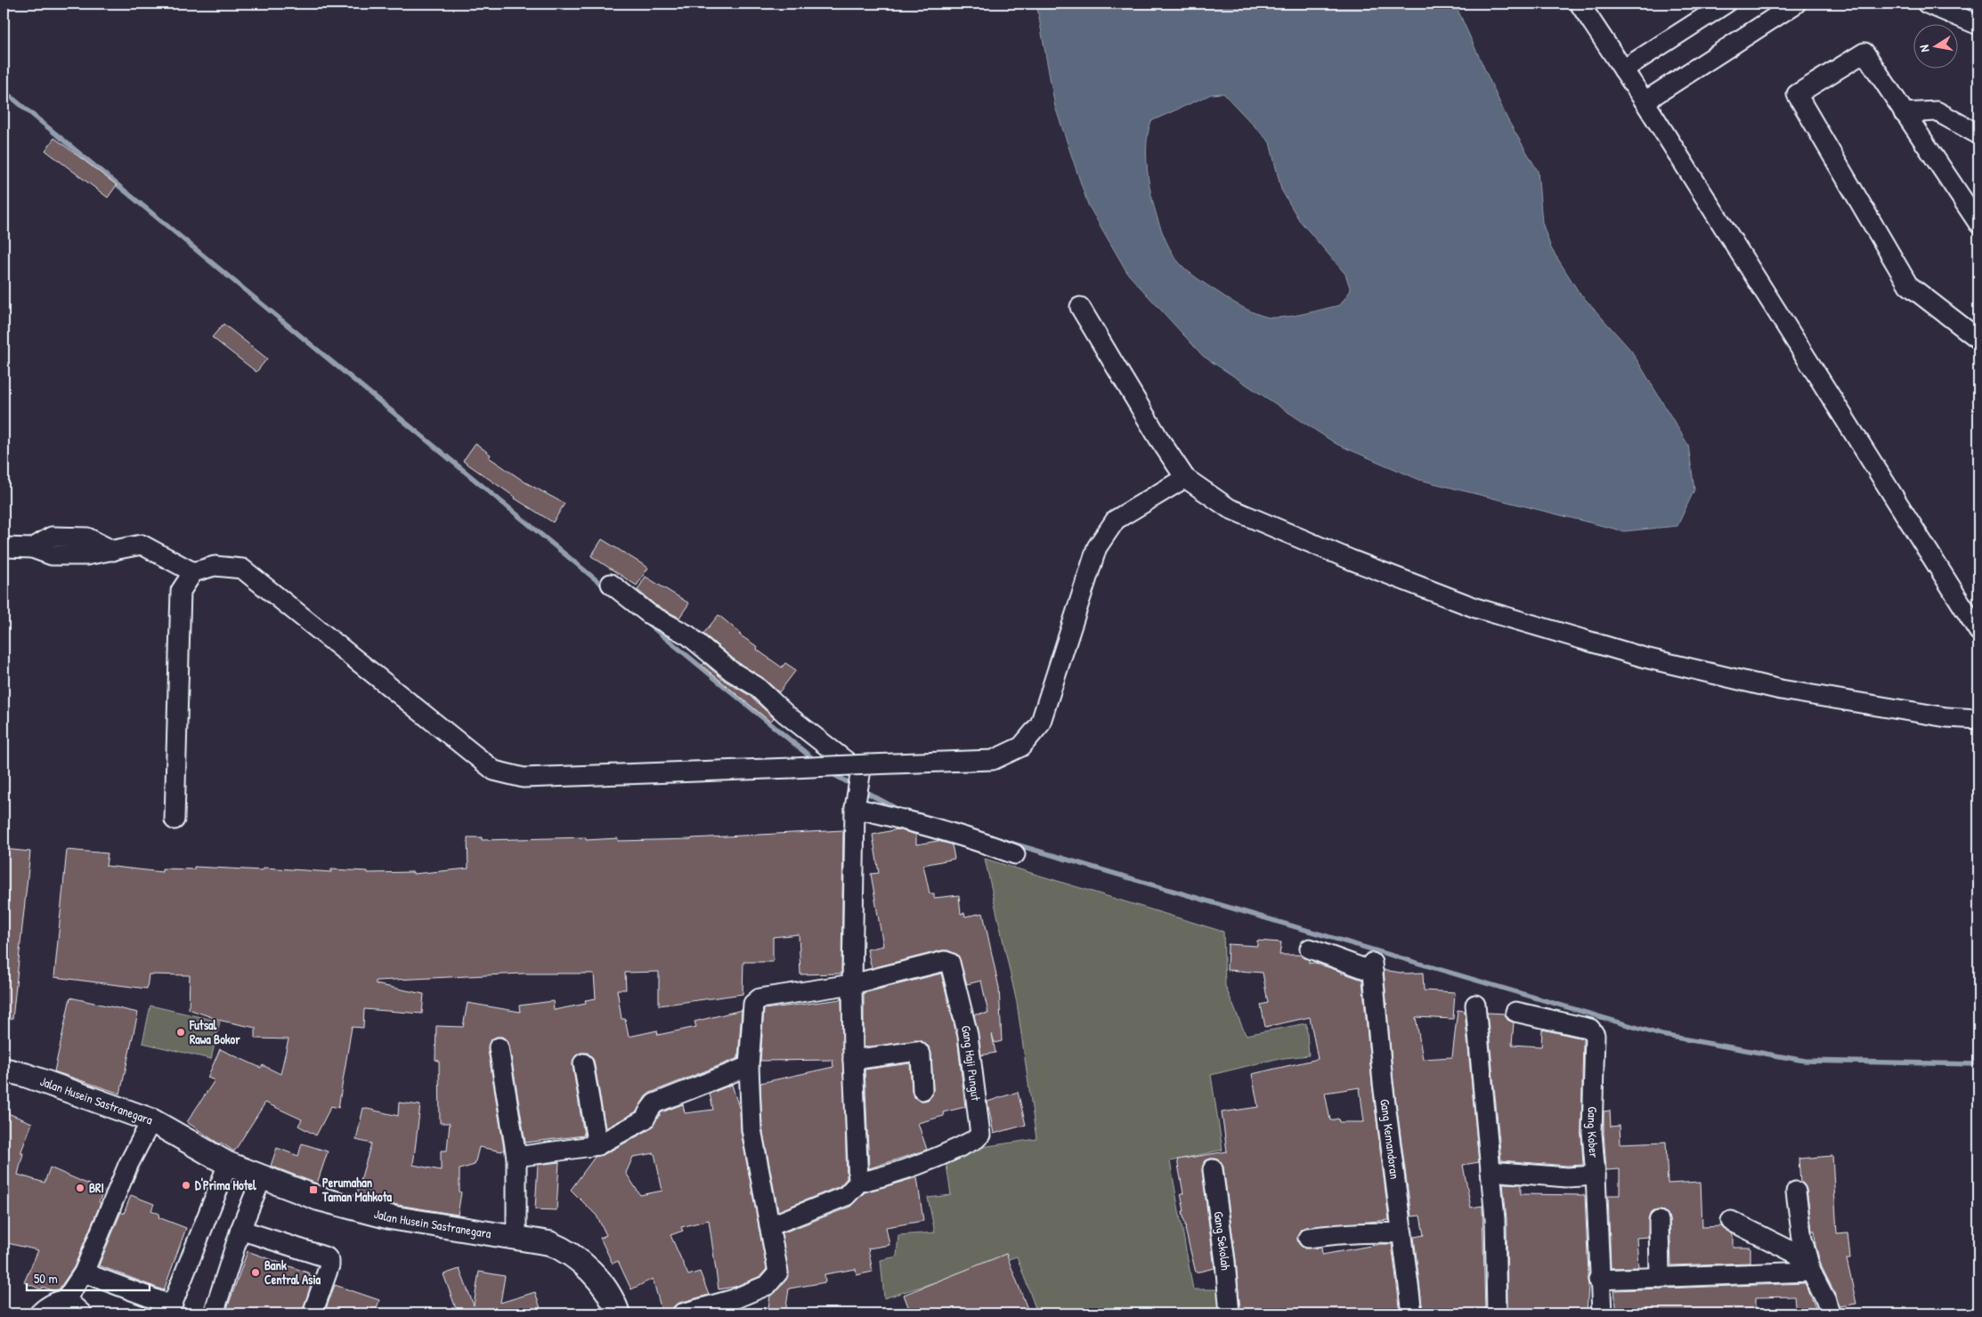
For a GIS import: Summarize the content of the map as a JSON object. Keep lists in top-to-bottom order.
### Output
{
  "streets": {
    "main road": ["Jalan Husein Sastranegara"],
    "street": [
      "Gang Haji Pungut",
      "Gang Kober",
      "Gang Kemandoran",
      "Gang Sekolah"
    ]
  },
  "places": {
    "other": [
      "Futsal Rawa Bokor",
      "D'Prima Hotel",
      "BRI",
      "Bank Central Asia"
    ],
    "transit": ["Perumahan Taman Mahkota"]
  },
  "scale_bar": "50 m",
  "north": "left"
}
